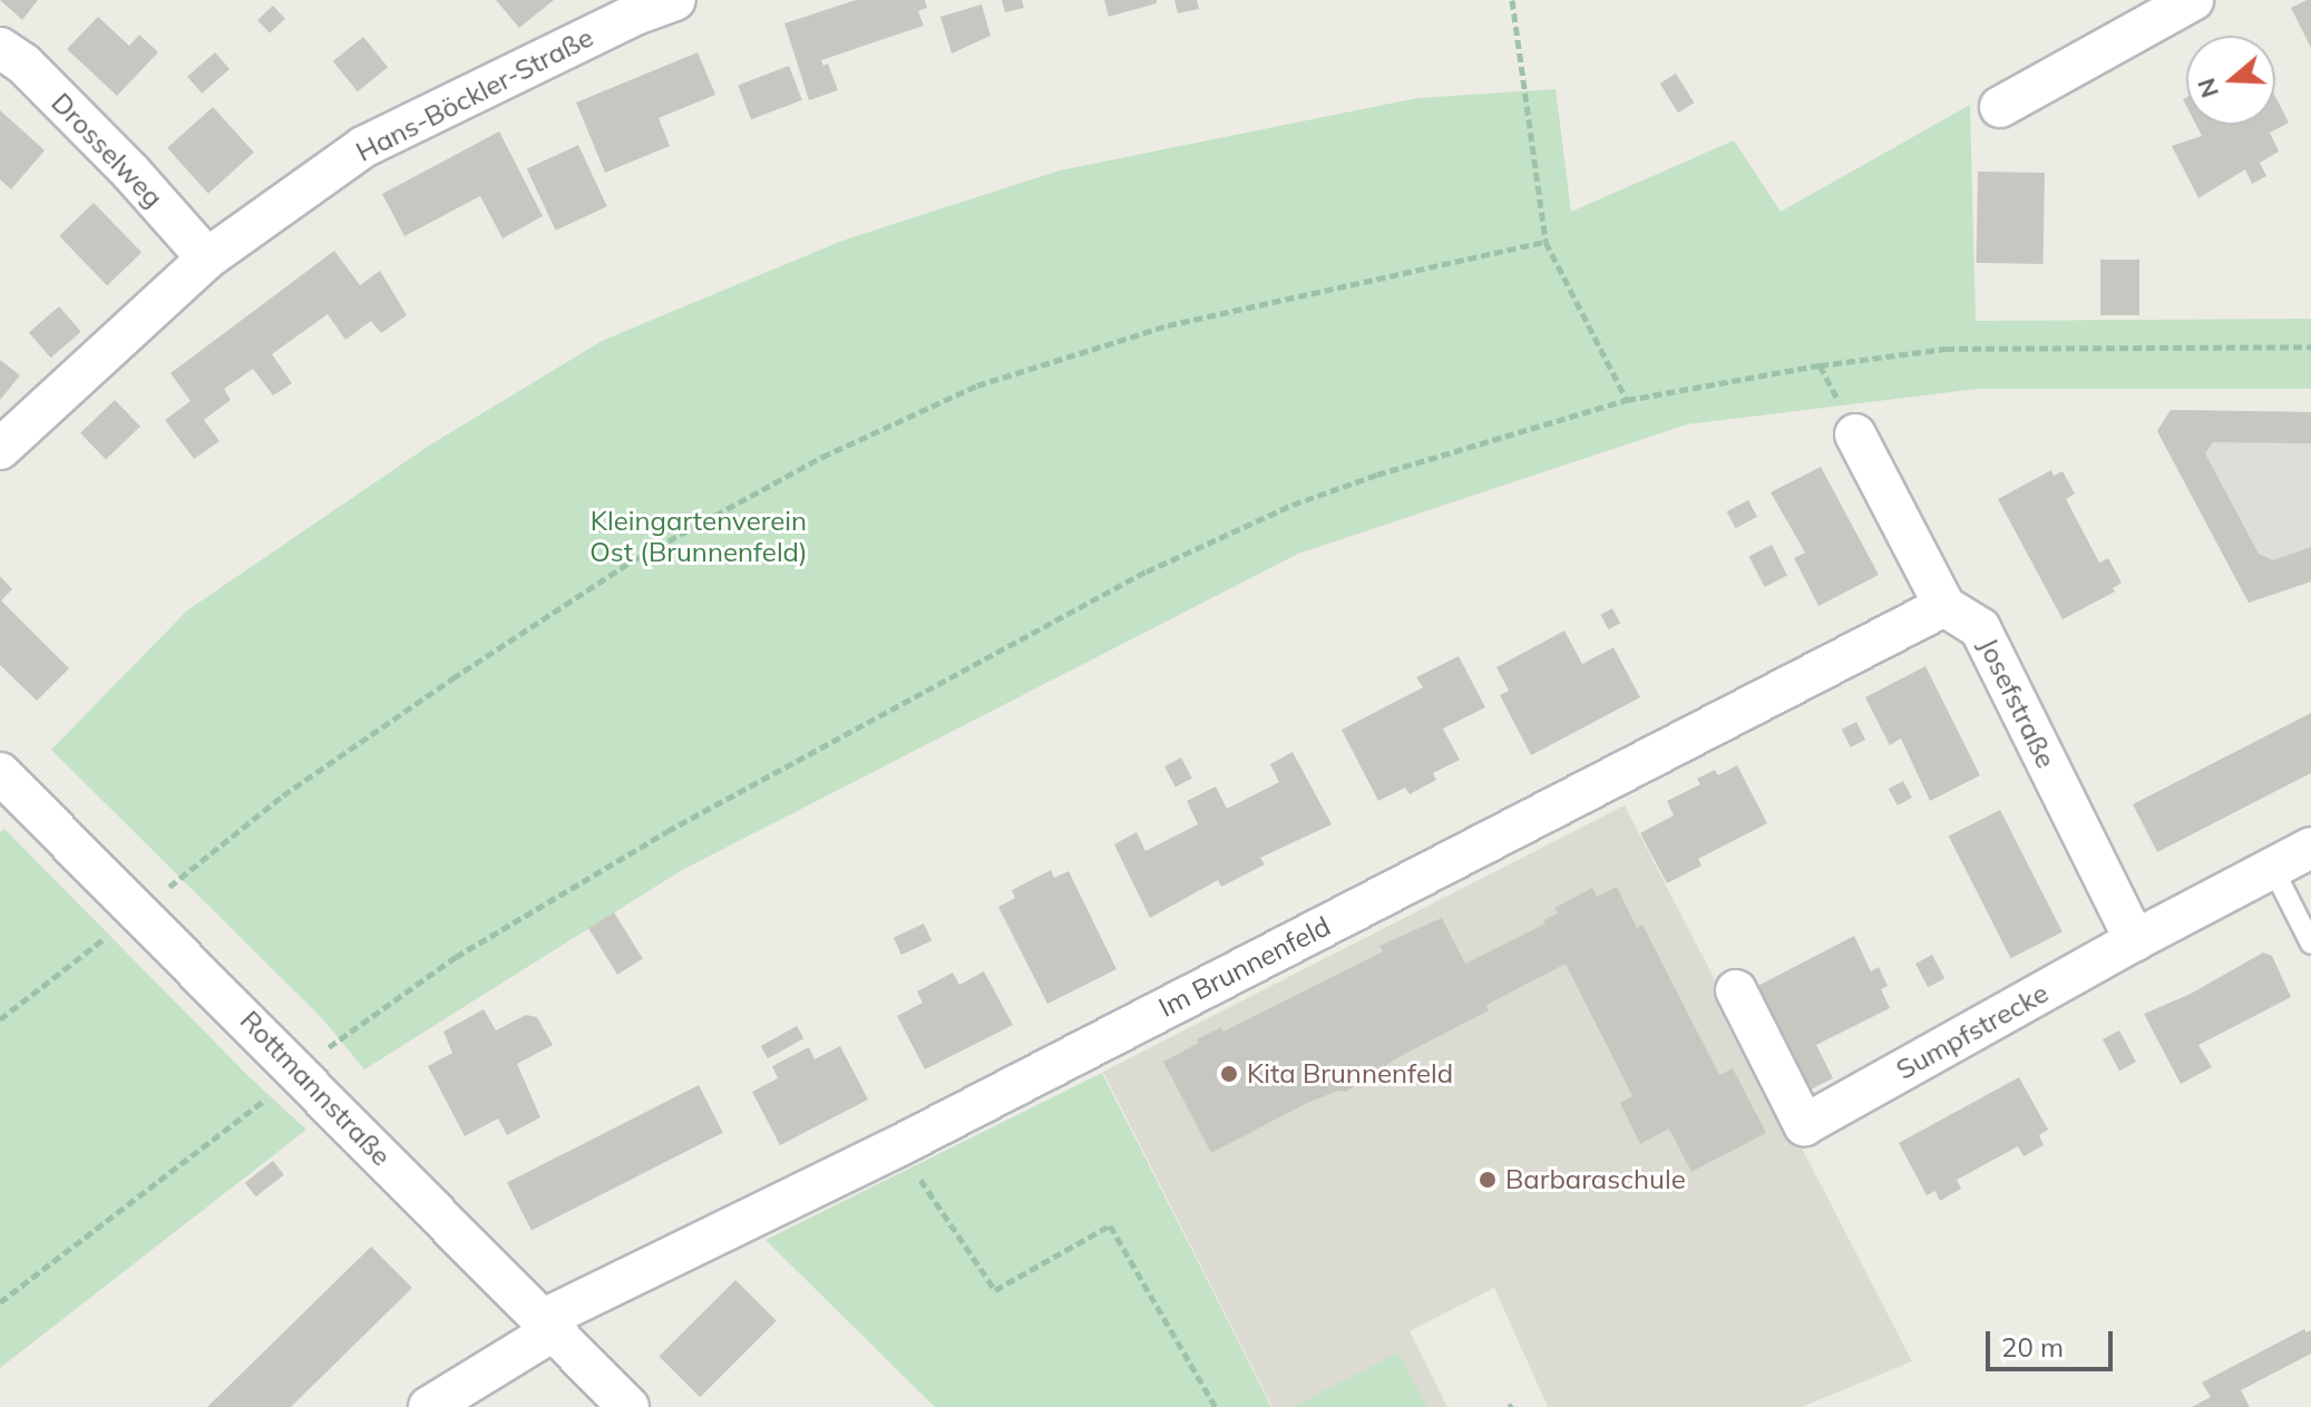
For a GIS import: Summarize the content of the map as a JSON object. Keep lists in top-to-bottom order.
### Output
{
  "streets": {
    "street": [
      "Hans-Böckler-Straße",
      "Drosselweg",
      "Josefstraße",
      "Im Brunnenfeld",
      "Sumpfstrecke",
      "Rottmannstraße"
    ]
  },
  "crossings": [
    ["Hans-Böckler-Straße", "Drosselweg"],
    ["Josefstraße", "Im Brunnenfeld"],
    ["Josefstraße", "Sumpfstrecke"],
    ["Im Brunnenfeld", "Rottmannstraße"]
  ],
  "parks": ["Kleingartenverein Ost (Brunnenfeld)"],
  "places": ["Kita Brunnenfeld", "Barbaraschule"],
  "scale_bar": "20 m",
  "north": "left"
}
